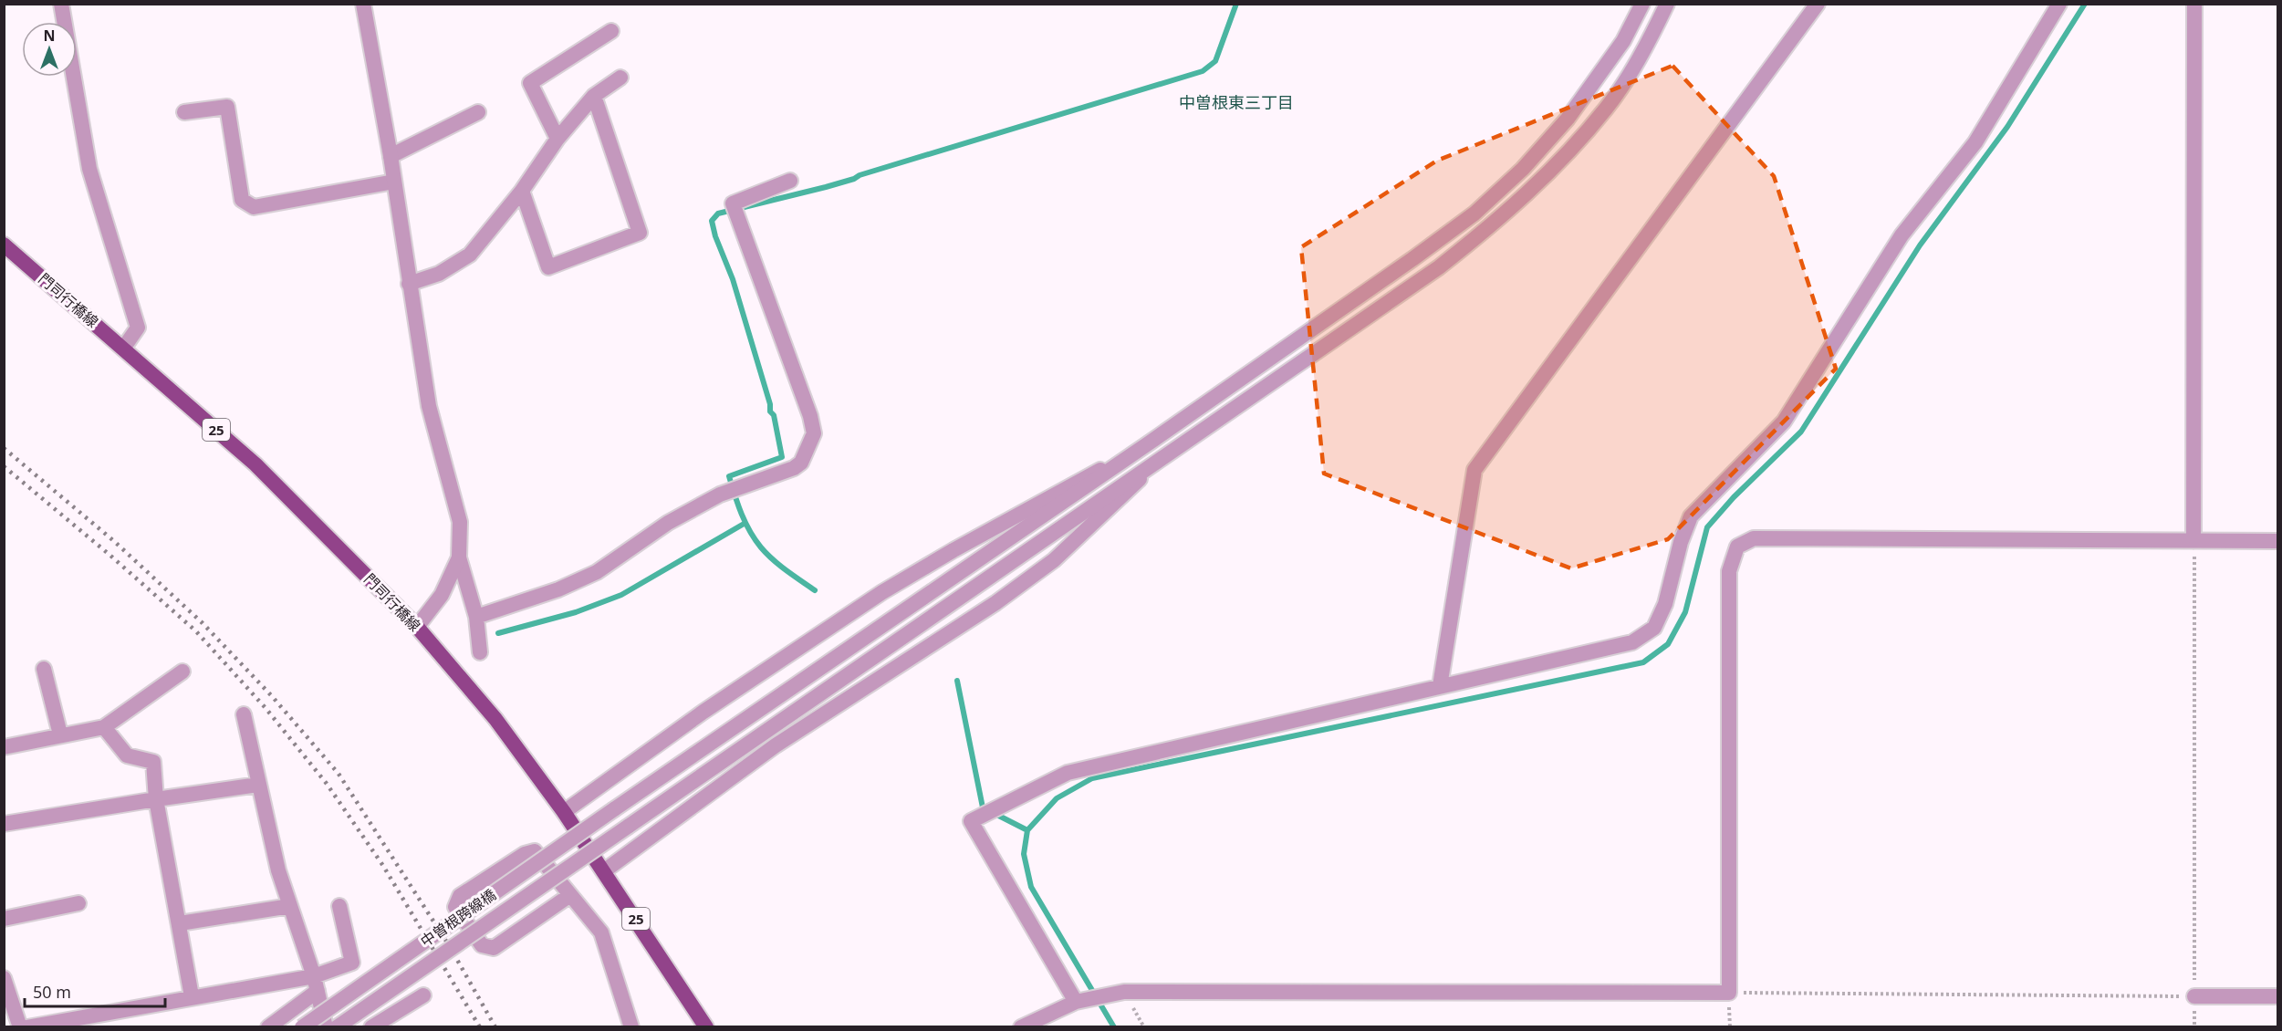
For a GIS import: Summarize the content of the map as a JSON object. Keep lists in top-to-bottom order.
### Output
{
  "streets": {
    "main road": ["門司行橋線", "25"],
    "street": ["中曽根跨線橋"]
  },
  "districts": ["中曽根東三丁目"],
  "scale_bar": "50 m",
  "north": "top"
}
